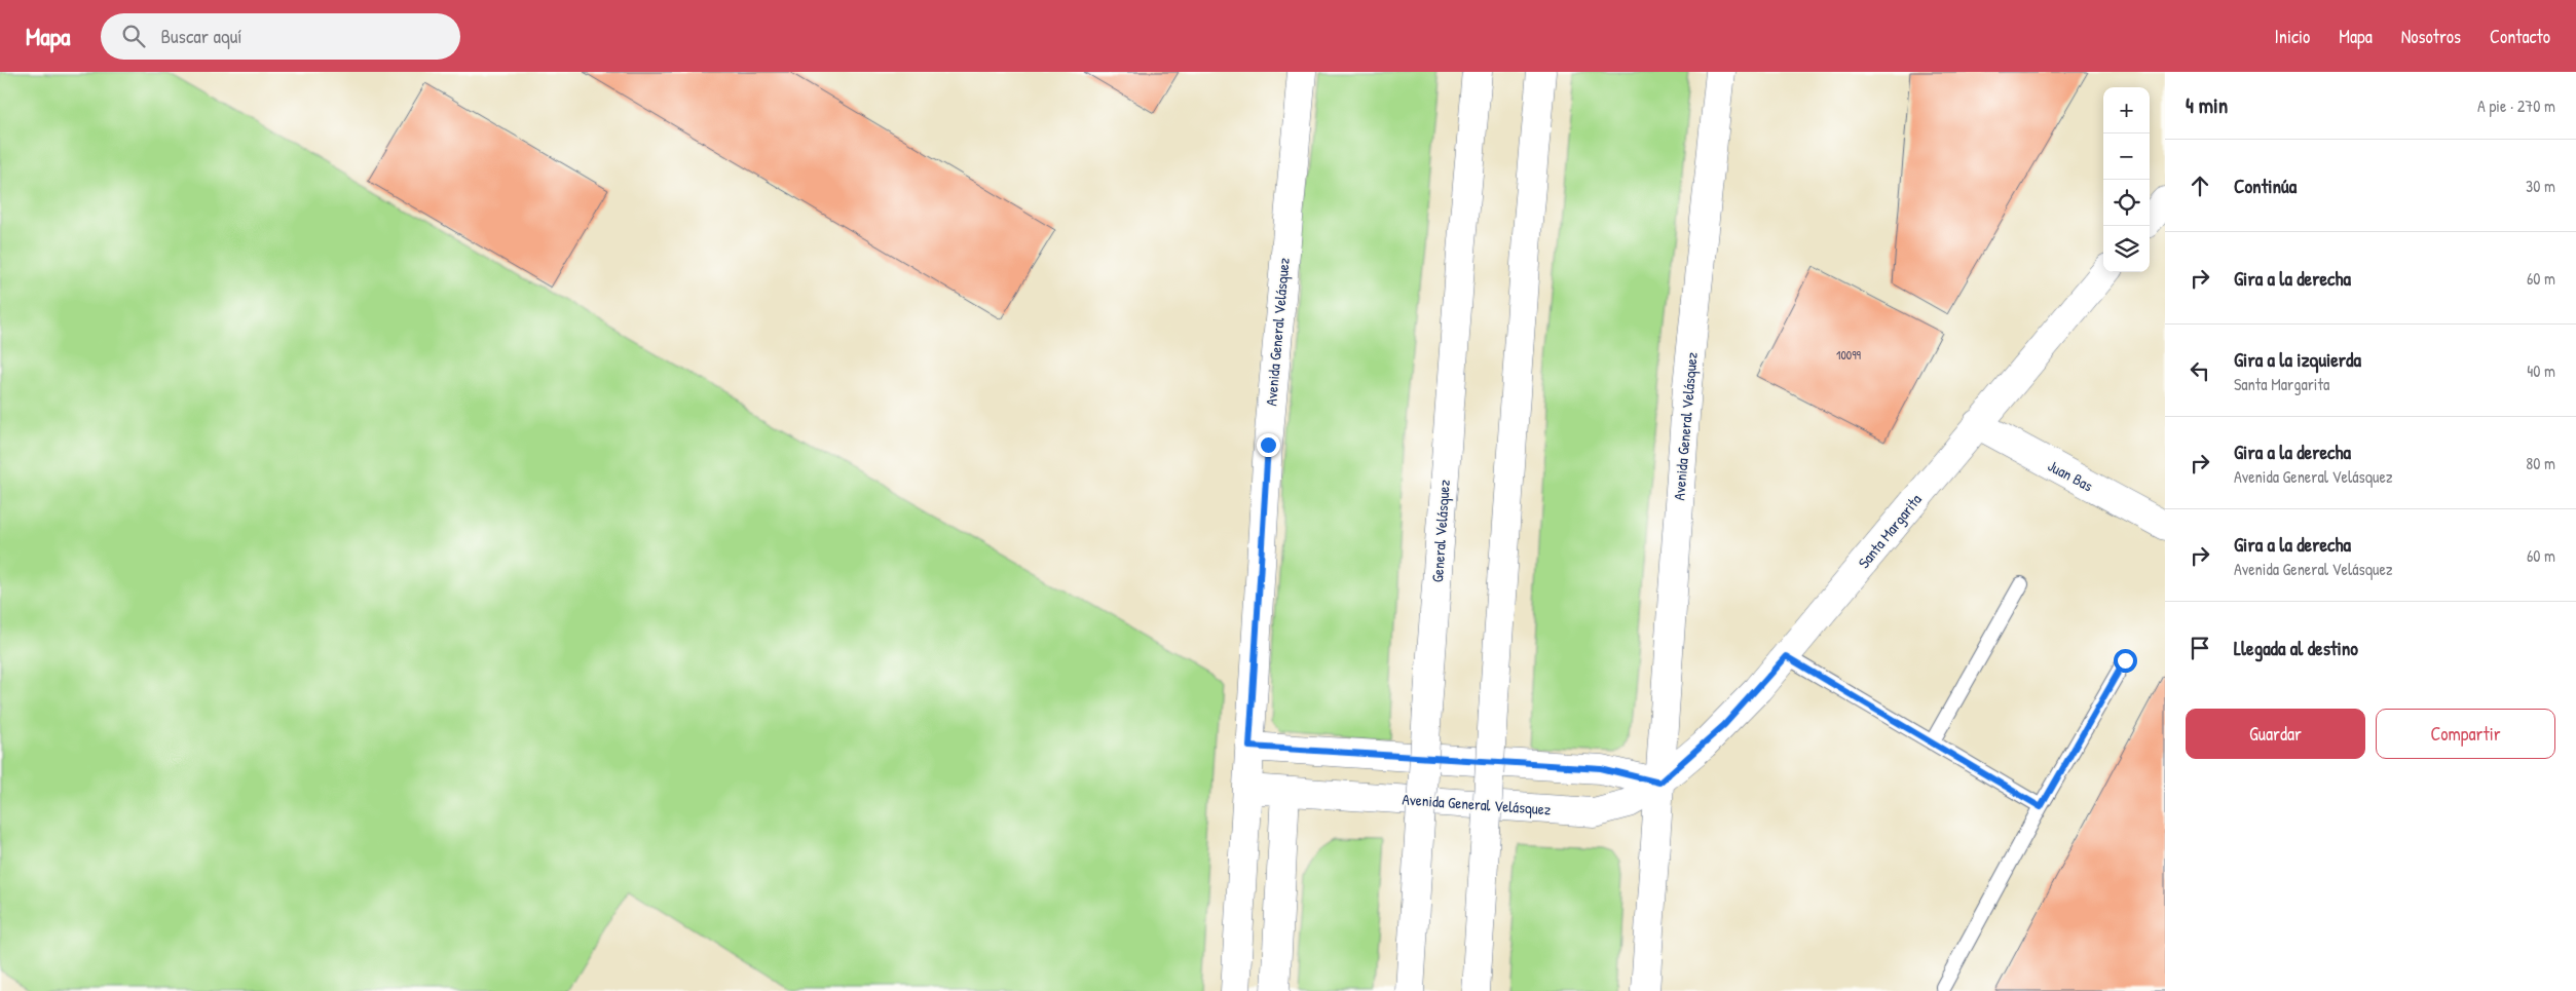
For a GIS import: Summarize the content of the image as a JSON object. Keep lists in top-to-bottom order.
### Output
{
  "streets": {
    "main road": [
      "Avenida General Velásquez",
      "Juan Bas",
      "General Velásquez",
      "Santa Margarita"
    ]
  },
  "crossings": [
    ["Avenida General Velásquez", "Santa Margarita"],
    ["Juan Bas", "Santa Margarita"]
  ],
  "house_numbers": ["10099"],
  "page": {
    "header": "Mapa",
    "search": "Buscar aquí",
    "nav": [
      "Inicio",
      "Mapa",
      "Nosotros",
      "Contacto"
    ],
    "heading": ["4 min", "A pie · 270 m"],
    "map_buttons": ["+", "−"],
    "list": [
      ["Continúa", "30 m"],
      ["Gira a la derecha", "60 m"],
      ["Gira a la izquierda", "Santa Margarita", "40 m"],
      ["Gira a la derecha", "Avenida General Velásquez", "80 m"],
      ["Gira a la derecha", "Avenida General Velásquez", "60 m"],
      "Llegada al destino"
    ],
    "buttons": ["Guardar", "Compartir"]
  }
}
